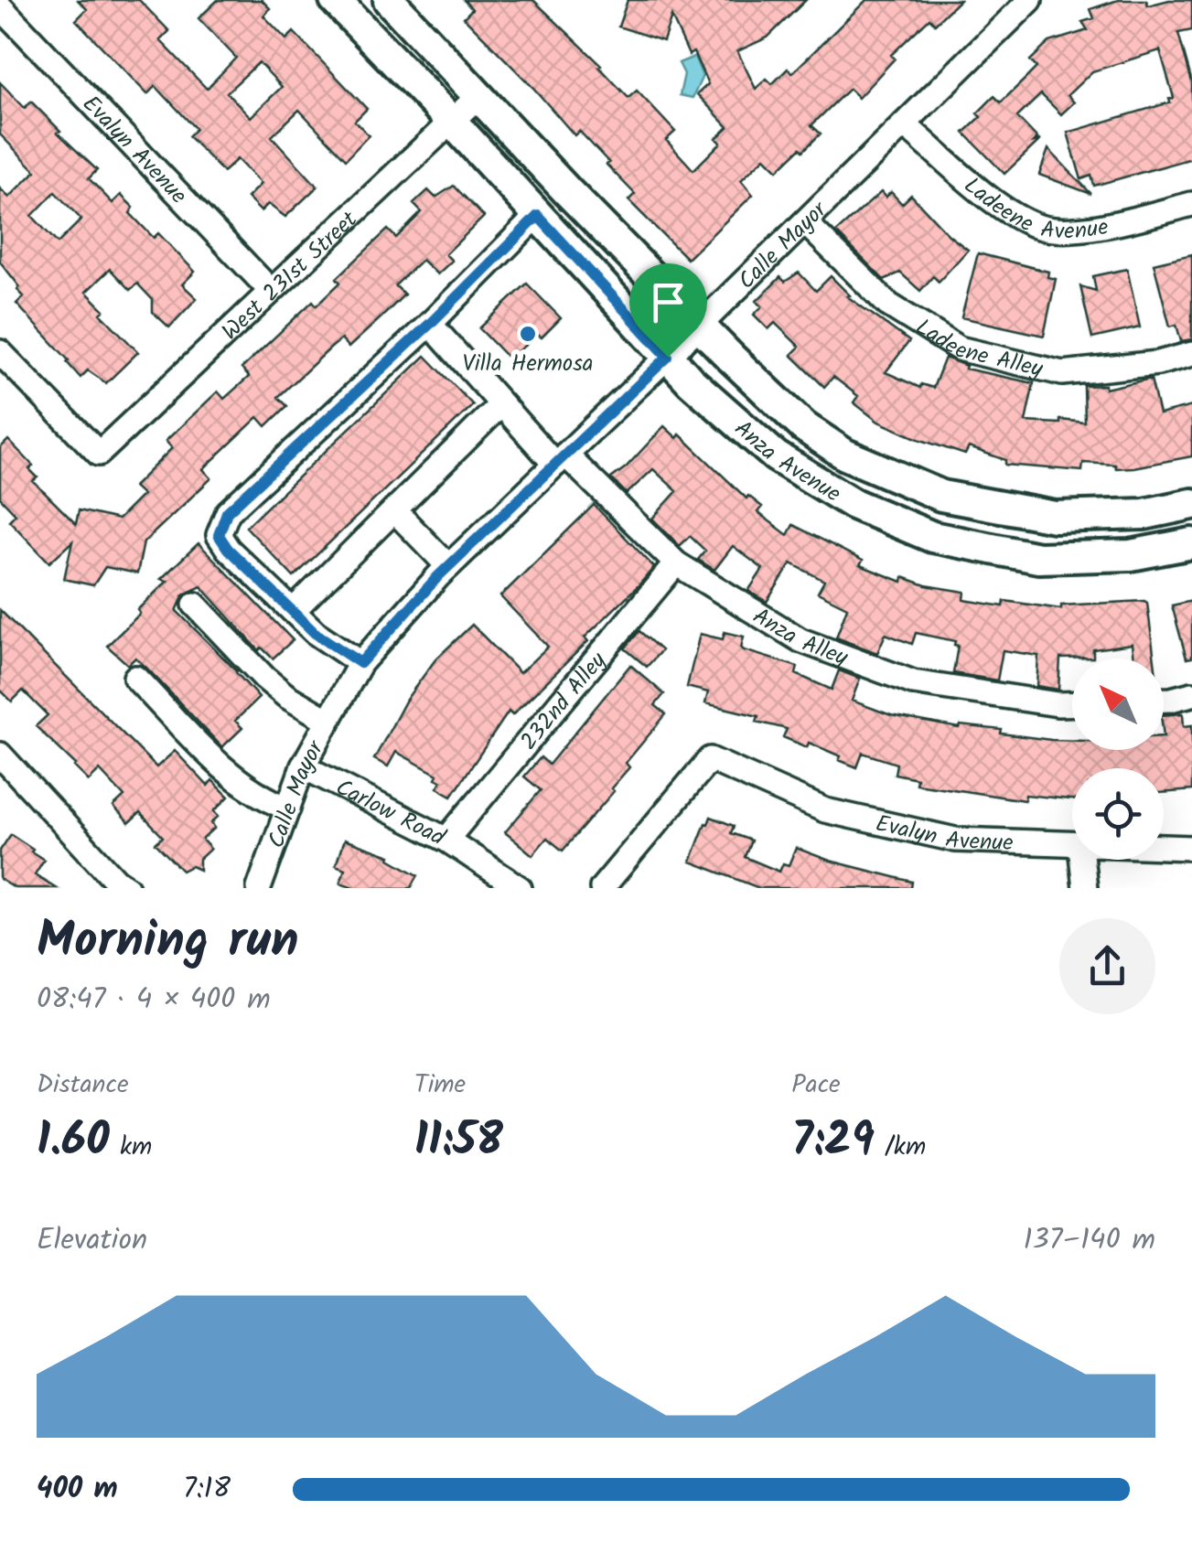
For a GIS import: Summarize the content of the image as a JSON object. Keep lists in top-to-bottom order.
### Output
{
  "streets": {
    "main road": ["Anza Avenue"],
    "street": [
      "Evalyn Avenue",
      "Ladeene Avenue",
      "Calle Mayor",
      "West 231st Street",
      "Ladeene Alley",
      "Anza Alley",
      "232nd Alley",
      "Carlow Road"
    ]
  },
  "crossings": [
    ["Evalyn Avenue", "West 231st Street"],
    ["Ladeene Avenue", "Calle Mayor"],
    ["Calle Mayor", "Ladeene Alley"],
    ["Calle Mayor", "Anza Avenue"],
    ["Calle Mayor", "Anza Alley"],
    ["Calle Mayor", "Carlow Road"],
    ["West 231st Street", "Anza Avenue"],
    ["Anza Alley", "232nd Alley"],
    ["232nd Alley", "Carlow Road"]
  ],
  "places": ["Villa Hermosa"],
  "north": "top left",
  "page": {
    "heading": ["Morning run", "08:47 · 4 × 400 m"],
    "stats": [
      ["Distance", "1.60 km"],
      ["Time", "11:58"],
      ["Pace", "7:29 /km"]
    ],
    "chart": ["Elevation", "137–140 m"],
    "list": [
      {
        "name": "400 m",
        "note": "7:18"
      }
    ]
  }
}
